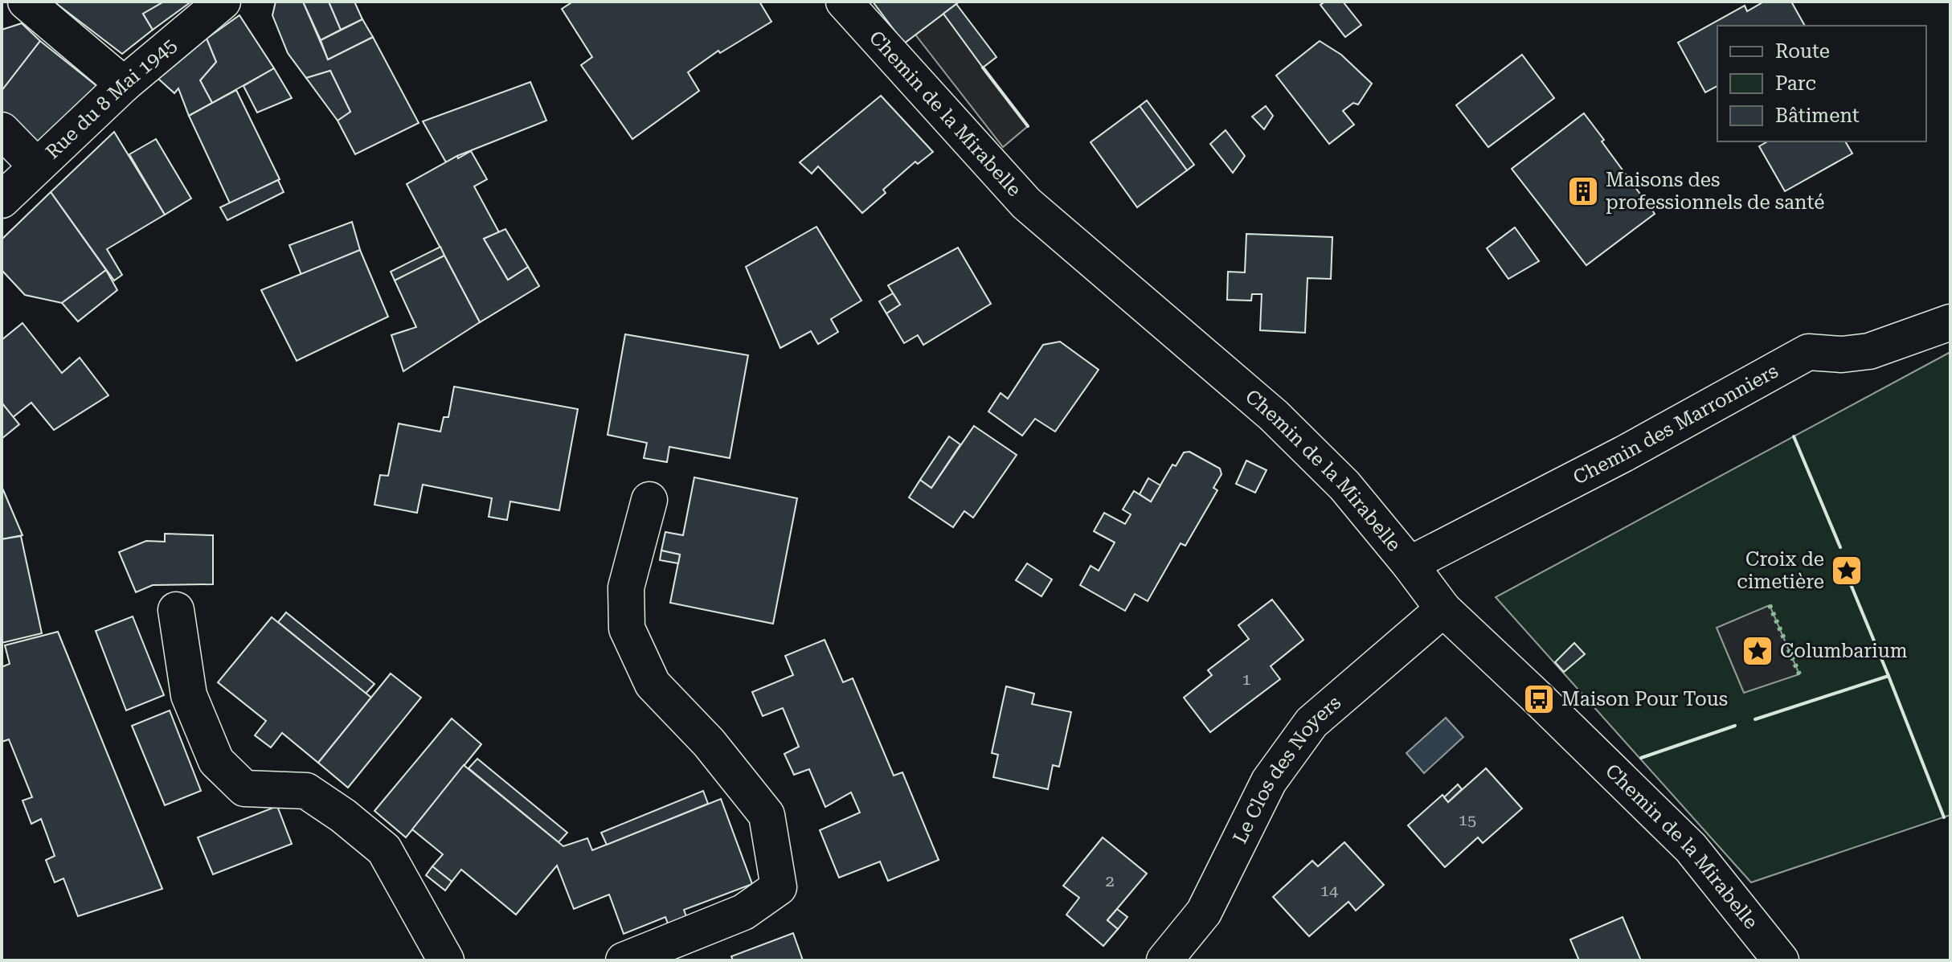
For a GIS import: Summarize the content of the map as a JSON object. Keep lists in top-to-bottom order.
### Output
{
  "streets": {
    "street": [
      "Rue du 8 Mai 1945",
      "Chemin de la Mirabelle",
      "Chemin des Marronniers",
      "Le Clos des Noyers"
    ]
  },
  "crossings": [
    ["Chemin de la Mirabelle", "Chemin des Marronniers"],
    ["Chemin de la Mirabelle", "Le Clos des Noyers"]
  ],
  "places": {
    "building": ["Maisons des professionnels de santé"],
    "place": ["Croix de cimetière", "Columbarium"],
    "bus stop": ["Maison Pour Tous"]
  },
  "house_numbers": [
    "1",
    "15",
    "2",
    "14"
  ],
  "legend": ["Route", "Parc", "Bâtiment"]
}
